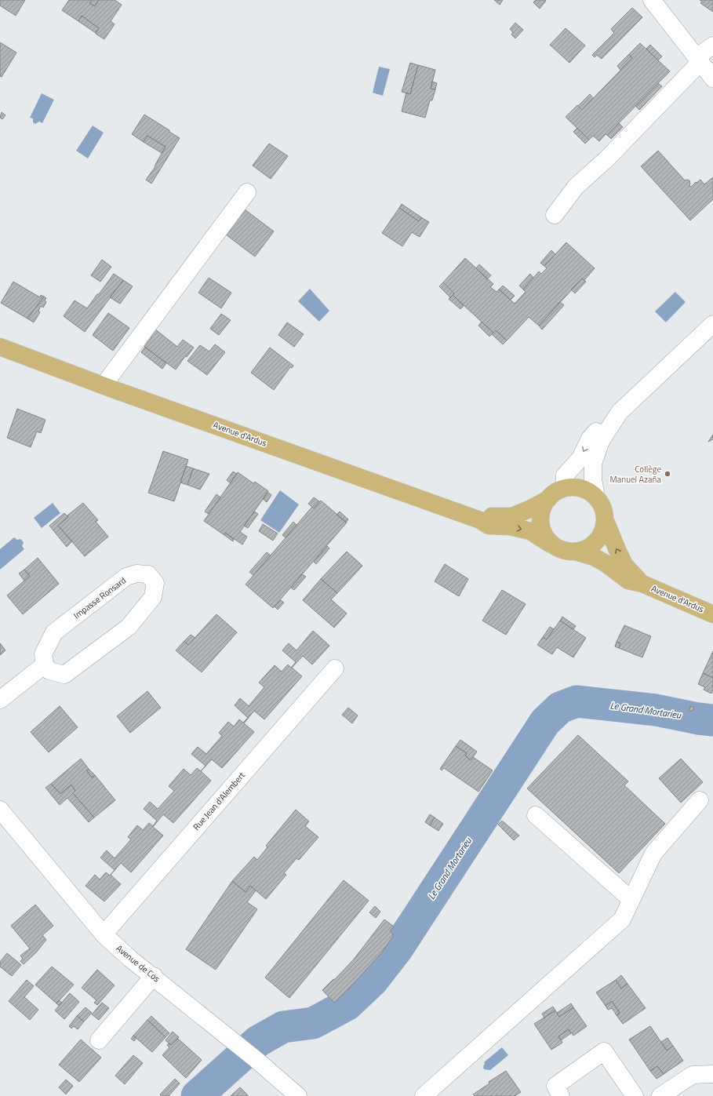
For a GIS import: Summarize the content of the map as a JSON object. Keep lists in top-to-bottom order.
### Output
{
  "streets": {
    "main road": ["Avenue d'Ardus"],
    "street": ["Impasse Ronsard", "Rue Jean d'Alembert", "Avenue de Cos"]
  },
  "crossings": [
    ["Rue Jean d'Alembert", "Avenue de Cos"]
  ],
  "water": ["Le Grand Mortarieu"],
  "places": ["Collège Manuel Azaña"]
}
